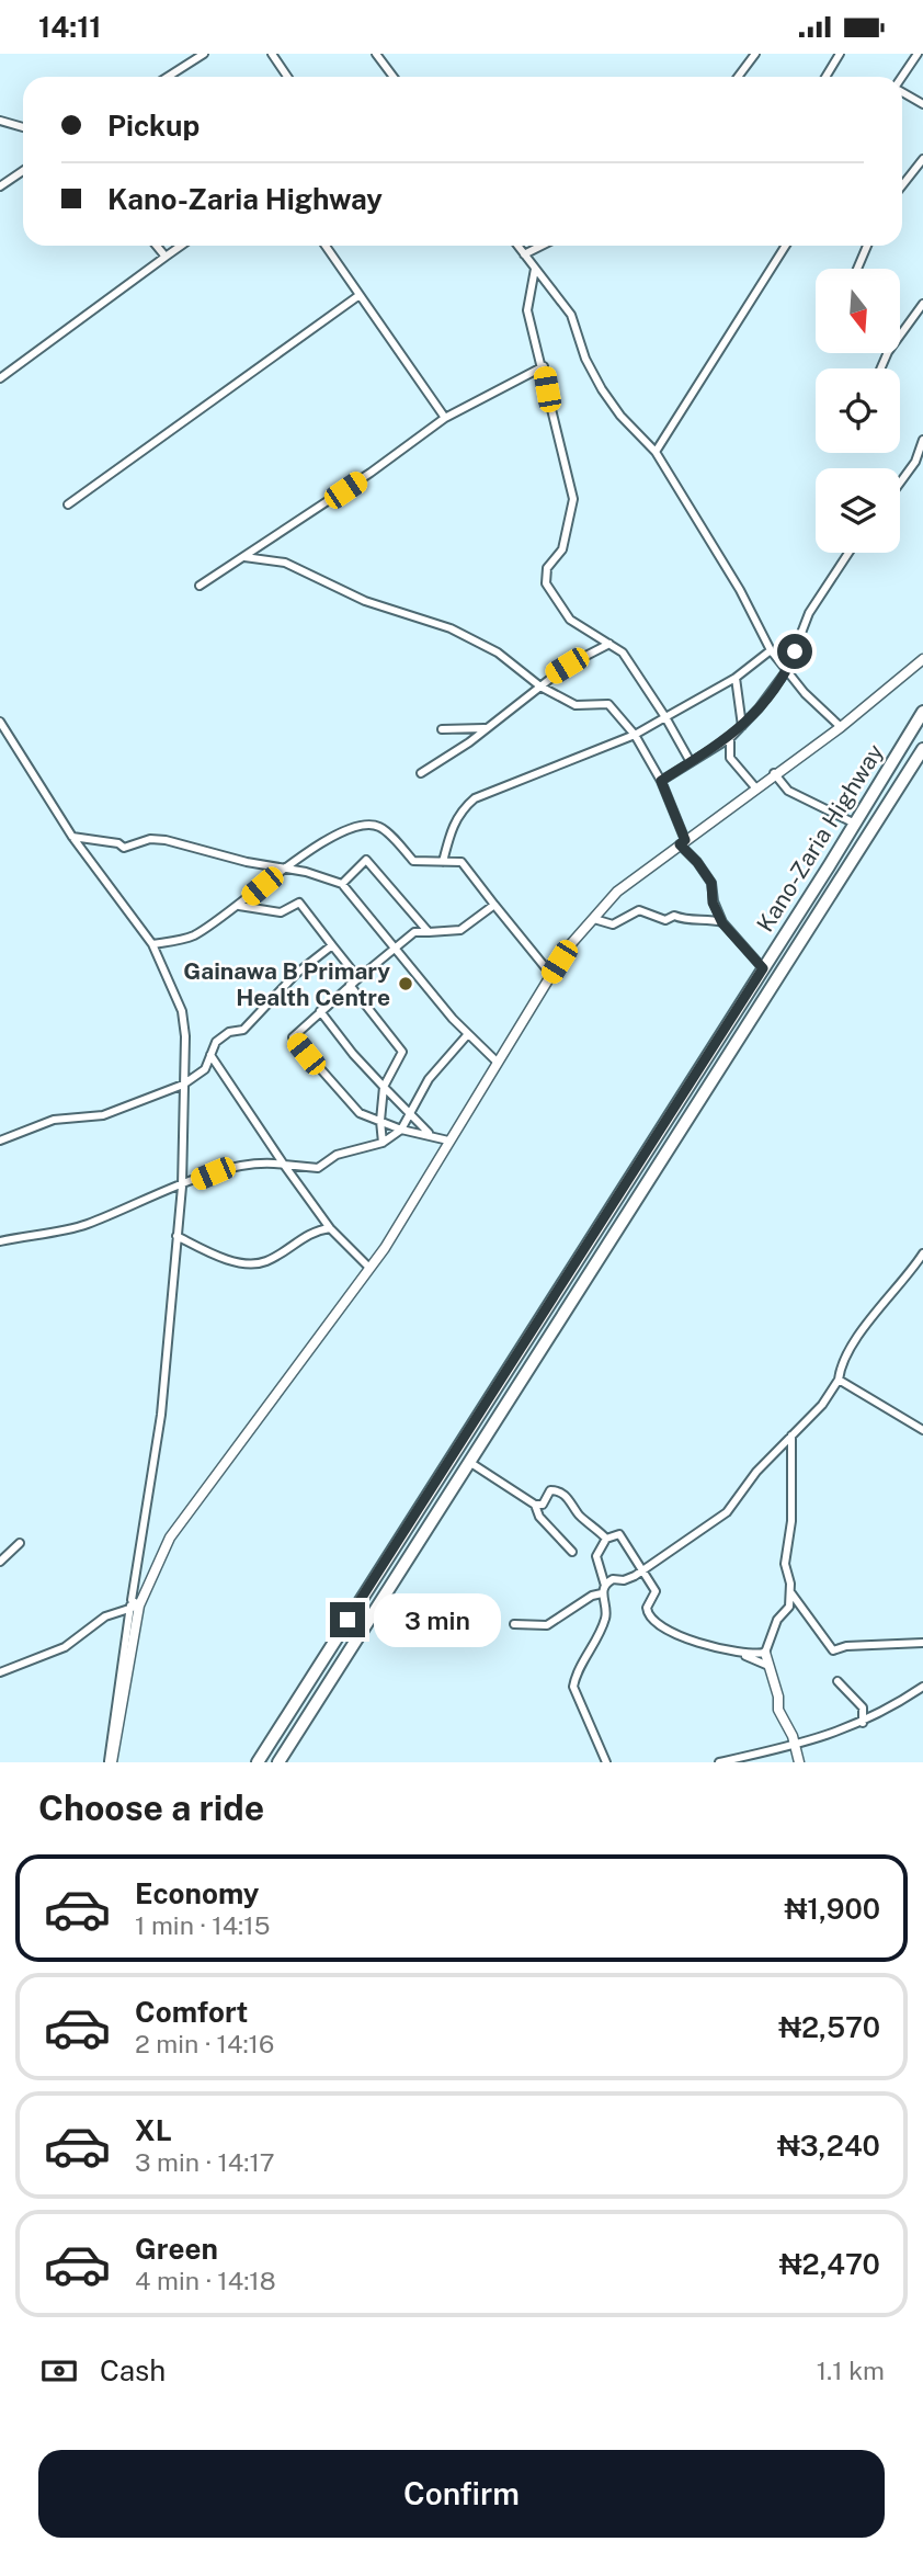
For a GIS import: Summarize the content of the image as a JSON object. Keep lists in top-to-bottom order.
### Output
{
  "streets": {
    "highway": ["Kano-Zaria Highway"]
  },
  "places": ["Gainawa B Primary Health Centre"],
  "north": "bottom",
  "page": {
    "status": "14:11",
    "banner": ["Pickup", "Kano-Zaria Highway"],
    "bubble": "3 min",
    "heading": "Choose a ride",
    "list": [
      {
        "name": "Economy",
        "note": "1 min · 14:15",
        "value": "₦1,900"
      },
      {
        "name": "Comfort",
        "note": "2 min · 14:16",
        "value": "₦2,570"
      },
      {
        "name": "XL",
        "note": "3 min · 14:17",
        "value": "₦3,240"
      },
      {
        "name": "Green",
        "note": "4 min · 14:18",
        "value": "₦2,470"
      }
    ],
    "pay": ["Cash", "1.1 km"],
    "buttons": "Confirm"
  }
}
